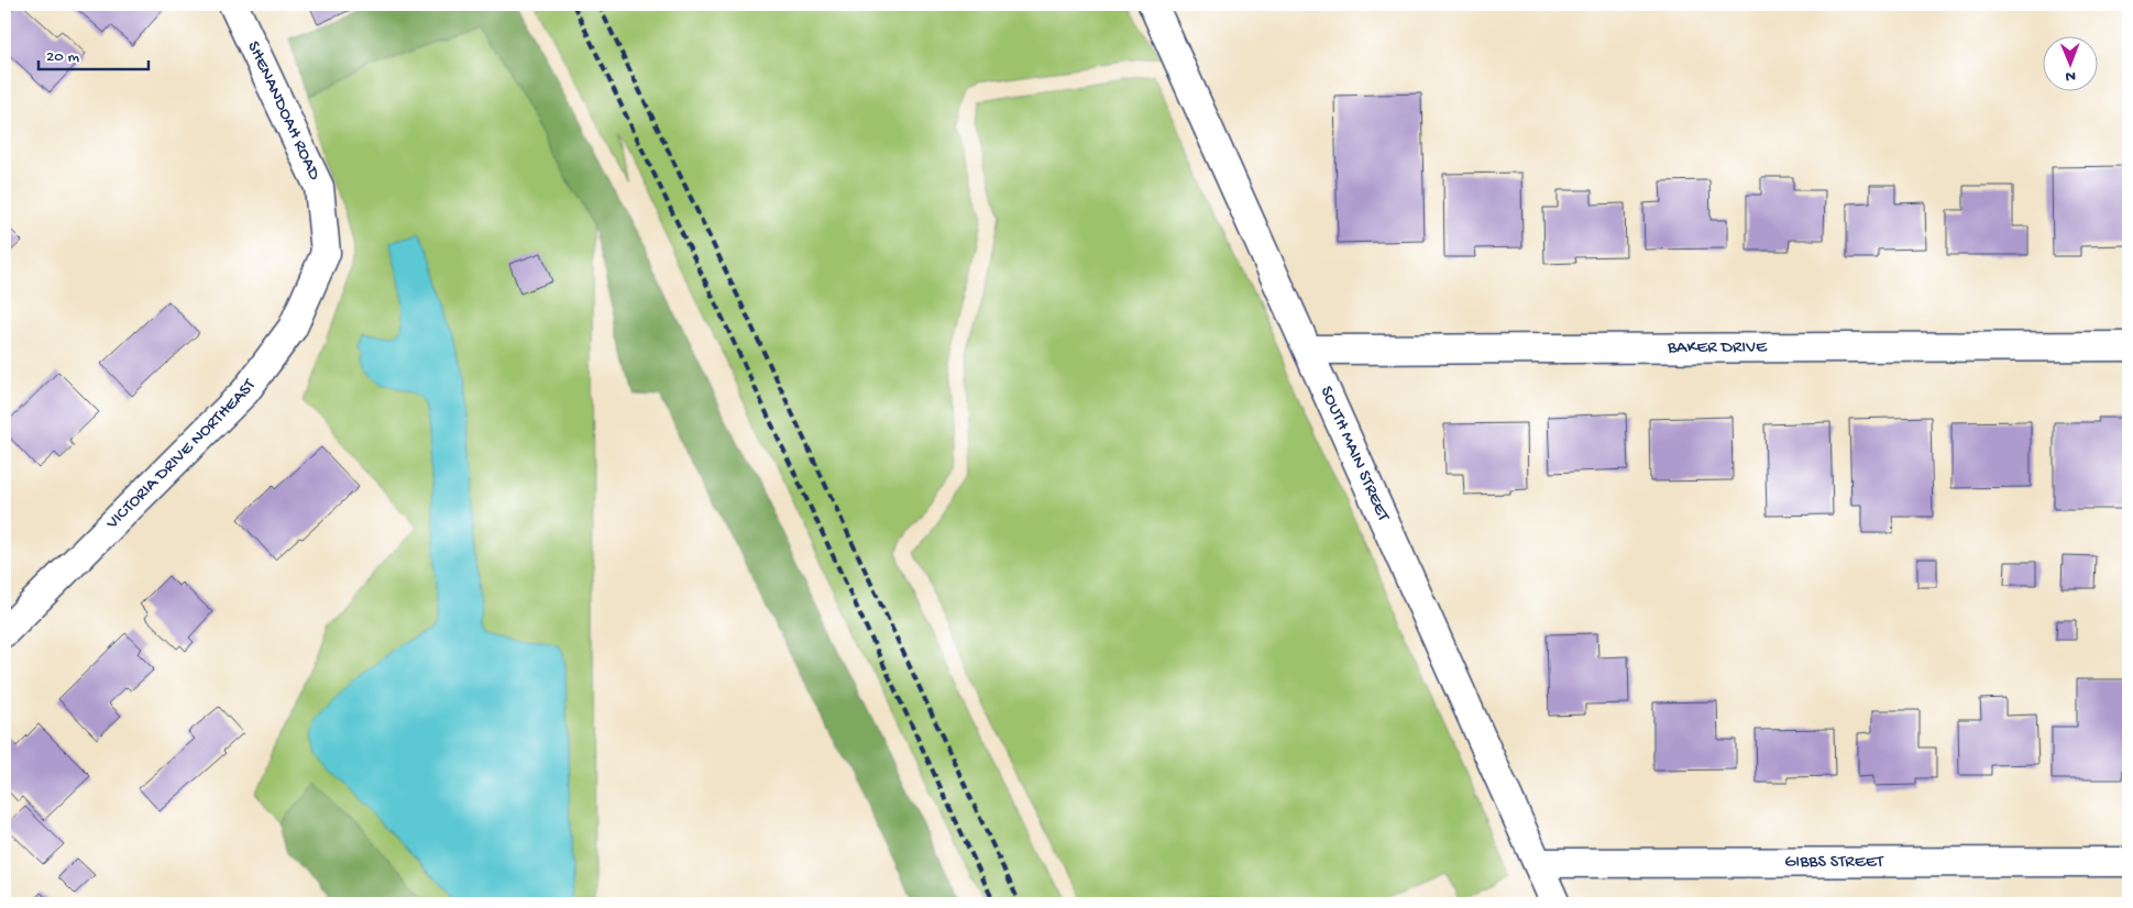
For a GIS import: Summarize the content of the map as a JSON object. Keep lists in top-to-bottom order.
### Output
{
  "streets": {
    "street": [
      "SHENANDOAH ROAD",
      "BAKER DRIVE",
      "VICTORIA DRIVE NORTHEAST",
      "SOUTH MAIN STREET",
      "GIBBS STREET"
    ]
  },
  "crossings": [
    ["SHENANDOAH ROAD", "VICTORIA DRIVE NORTHEAST"],
    ["BAKER DRIVE", "SOUTH MAIN STREET"],
    ["SOUTH MAIN STREET", "GIBBS STREET"]
  ],
  "scale_bar": "20 m",
  "north": "bottom"
}
